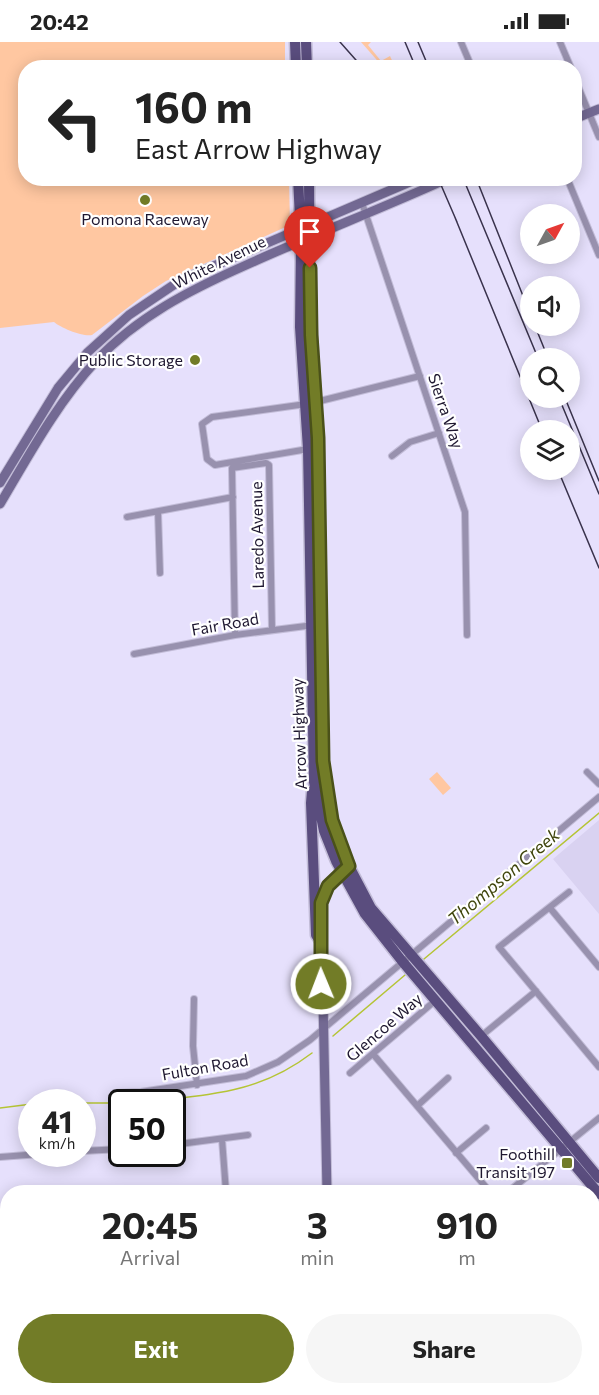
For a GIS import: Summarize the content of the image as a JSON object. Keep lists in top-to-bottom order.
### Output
{
  "streets": {
    "main road": ["White Avenue", "Arrow Highway"],
    "street": [
      "Sierra Way",
      "Laredo Avenue",
      "Fair Road",
      "Glencoe Way",
      "Fulton Road"
    ]
  },
  "crossings": [
    ["White Avenue", "Sierra Way"],
    ["White Avenue", "Arrow Highway"],
    ["Laredo Avenue", "Fair Road"],
    ["Fair Road", "Arrow Highway"]
  ],
  "water": ["Thompson Creek"],
  "places": {
    "other": ["Pomona Raceway", "Public Storage"],
    "transit": ["Foothill Transit 197"]
  },
  "north": "top right",
  "page": {
    "status": "20:42",
    "turn": ["160 m", "East Arrow Highway"],
    "speed": "41 km/h",
    "limit": "50",
    "eta": [
      "20:45",
      "Arrival",
      "3",
      "min",
      "910",
      "m"
    ],
    "buttons": ["Exit", "Share"]
  }
}
